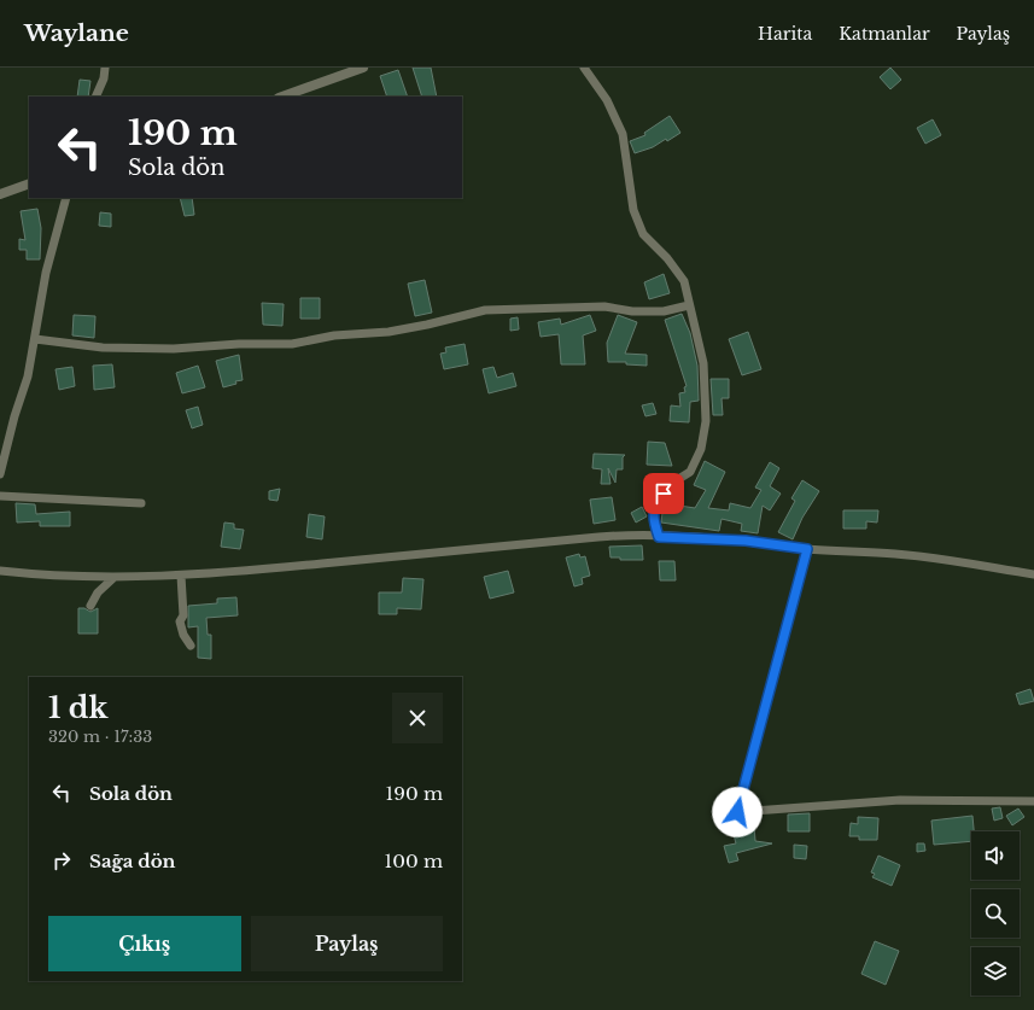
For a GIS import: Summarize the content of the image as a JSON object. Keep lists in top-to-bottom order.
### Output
{
  "page": {
    "header": "Waylane",
    "nav": ["Harita", "Katmanlar", "Paylaş"],
    "turn": ["190 m", "Sola dön"],
    "heading": ["1 dk", "320 m · 17:33"],
    "list": [
      {
        "name": "Sola dön",
        "value": "190 m"
      },
      {
        "name": "Sağa dön",
        "value": "100 m"
      }
    ],
    "buttons": ["Çıkış", "Paylaş"]
  }
}
